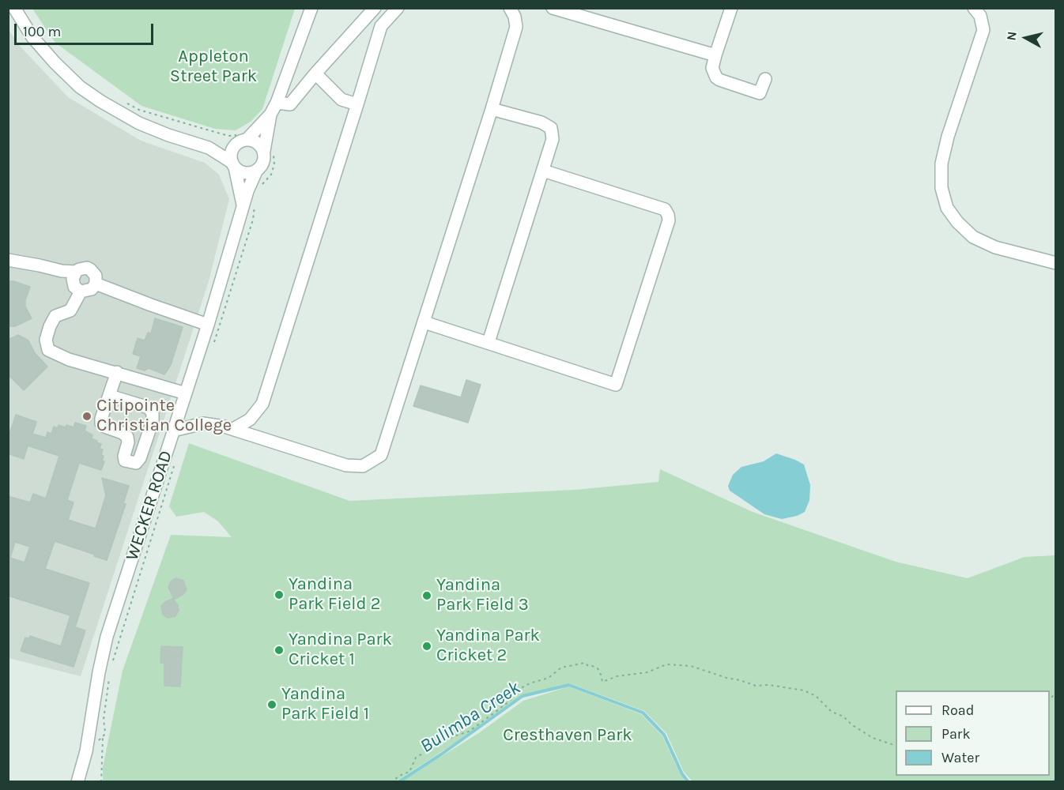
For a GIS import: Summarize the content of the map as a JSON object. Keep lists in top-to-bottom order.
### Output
{
  "streets": {
    "street": ["WECKER ROAD"]
  },
  "water": ["Bulimba Creek"],
  "parks": ["Appleton Street Park", "Cresthaven Park"],
  "places": [
    "Citipointe Christian College",
    "Yandina Park Field 2",
    "Yandina Park Field 3",
    "Yandina Park Cricket 2",
    "Yandina Park Cricket 1",
    "Yandina Park Field 1"
  ],
  "legend": ["Road", "Park", "Water"],
  "scale_bar": "100 m",
  "north": "left"
}
